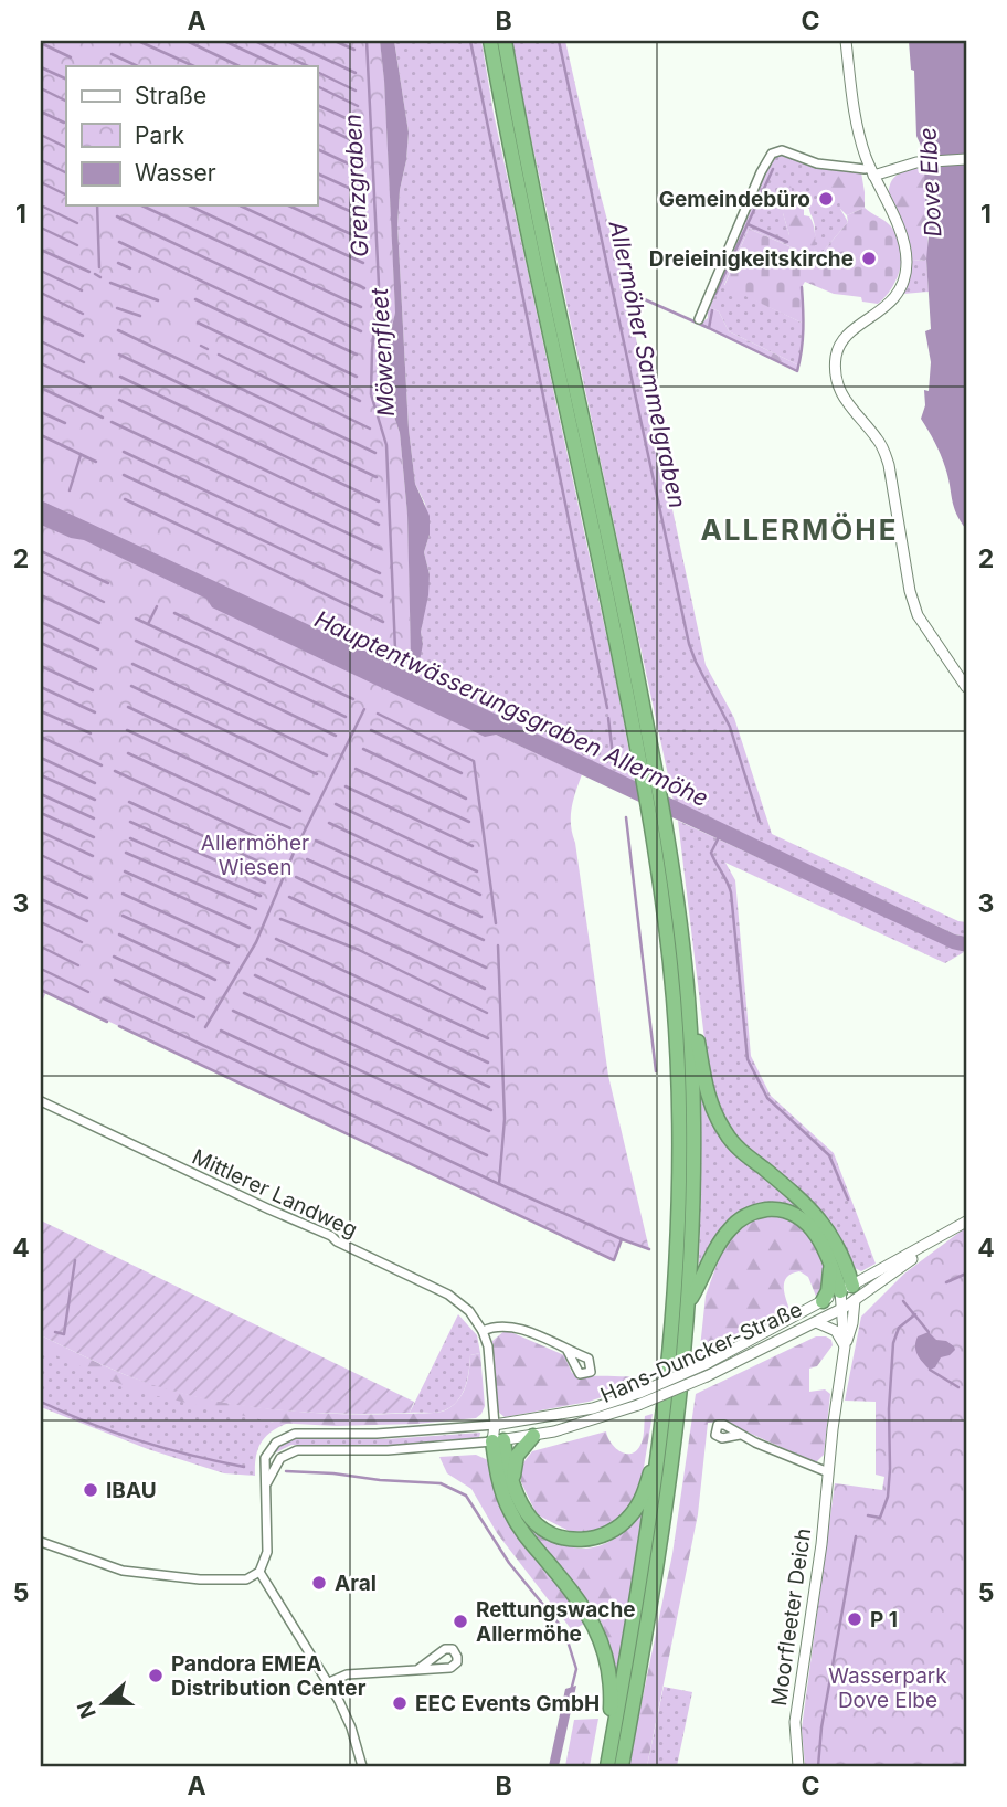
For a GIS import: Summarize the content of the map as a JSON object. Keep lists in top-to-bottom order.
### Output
{
  "streets": {
    "street": ["Mittlerer Landweg", "Hans-Duncker-Straße", "Moorfleeter Deich"]
  },
  "crossings": [
    ["Mittlerer Landweg", "Hans-Duncker-Straße"],
    ["Hans-Duncker-Straße", "Moorfleeter Deich"]
  ],
  "districts": ["ALLERMÖHE"],
  "water": [
    "Dove Elbe",
    "Grenzgraben",
    "Möwenfleet",
    "Allermöher Sammelgraben",
    "Hauptentwässerungsgraben Allermöhe"
  ],
  "parks": ["Allermöher Wiesen", "Wasserpark Dove Elbe"],
  "places": [
    "Gemeindebüro",
    "Dreieinigkeitskirche",
    "IBAU",
    "Aral",
    "P 1",
    "Rettungswache Allermöhe",
    "Pandora EMEA Distribution Center",
    "EEC Events GmbH"
  ],
  "legend": ["Straße", "Park", "Wasser"],
  "north": "left",
  "grid": {
    "columns": ["A", "B", "C"],
    "rows": [
      "1",
      "2",
      "3",
      "4",
      "5"
    ]
  }
}
